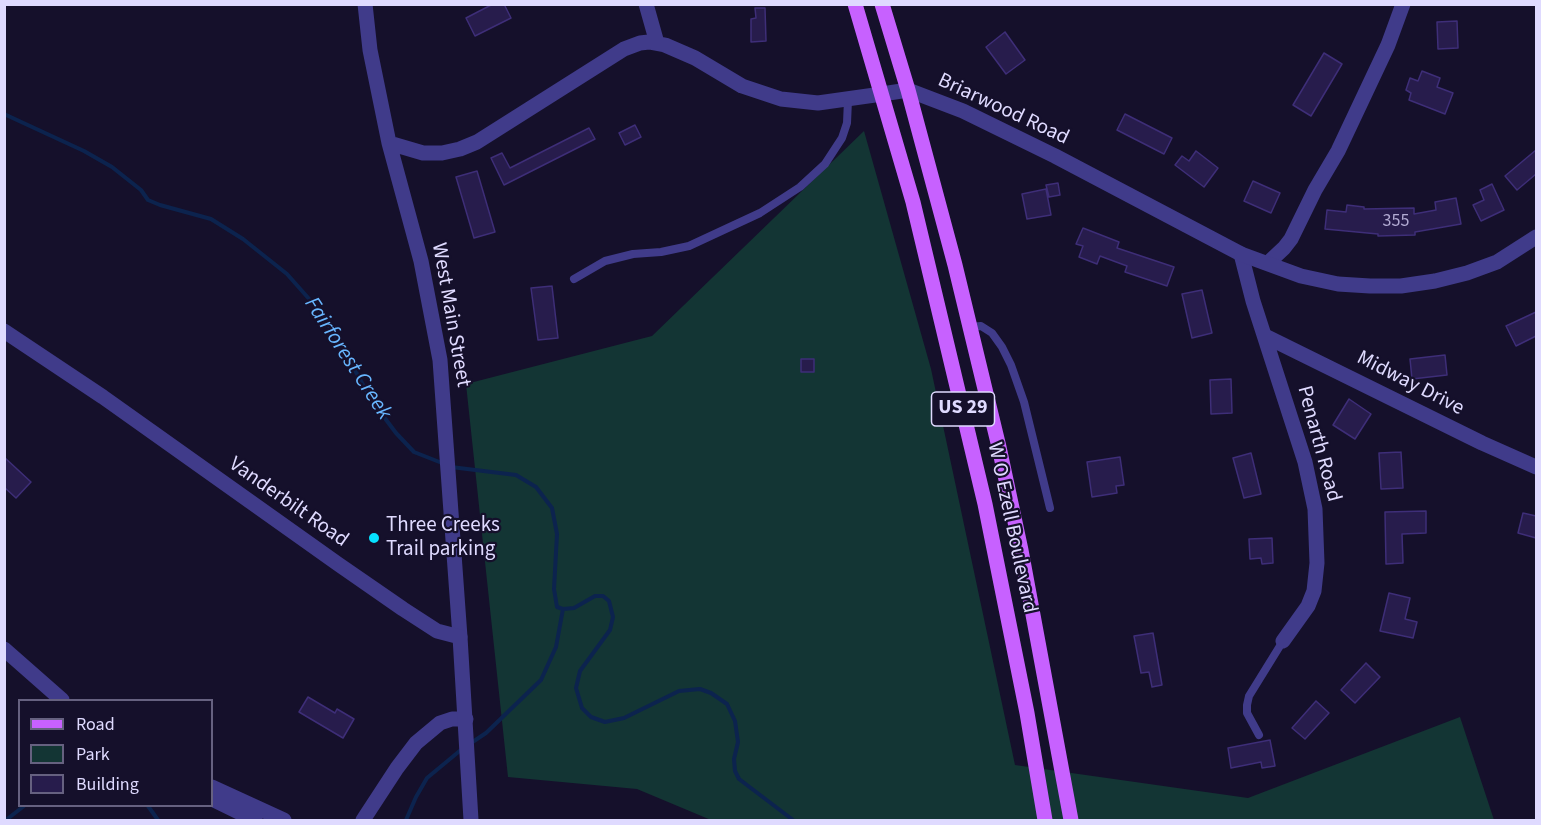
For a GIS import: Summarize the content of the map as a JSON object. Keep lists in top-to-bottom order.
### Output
{
  "streets": {
    "main road": ["US 29", "W O Ezell Boulevard"],
    "street": [
      "Briarwood Road",
      "West Main Street",
      "Midway Drive",
      "Penarth Road",
      "Vanderbilt Road"
    ]
  },
  "crossings": [
    ["Briarwood Road", "Penarth Road"],
    ["Briarwood Road", "W O Ezell Boulevard"],
    ["West Main Street", "Vanderbilt Road"],
    ["Midway Drive", "Penarth Road"]
  ],
  "water": ["Fairforest Creek"],
  "places": ["Three Creeks Trail parking"],
  "house_numbers": ["355"],
  "legend": ["Road", "Park", "Building"]
}
